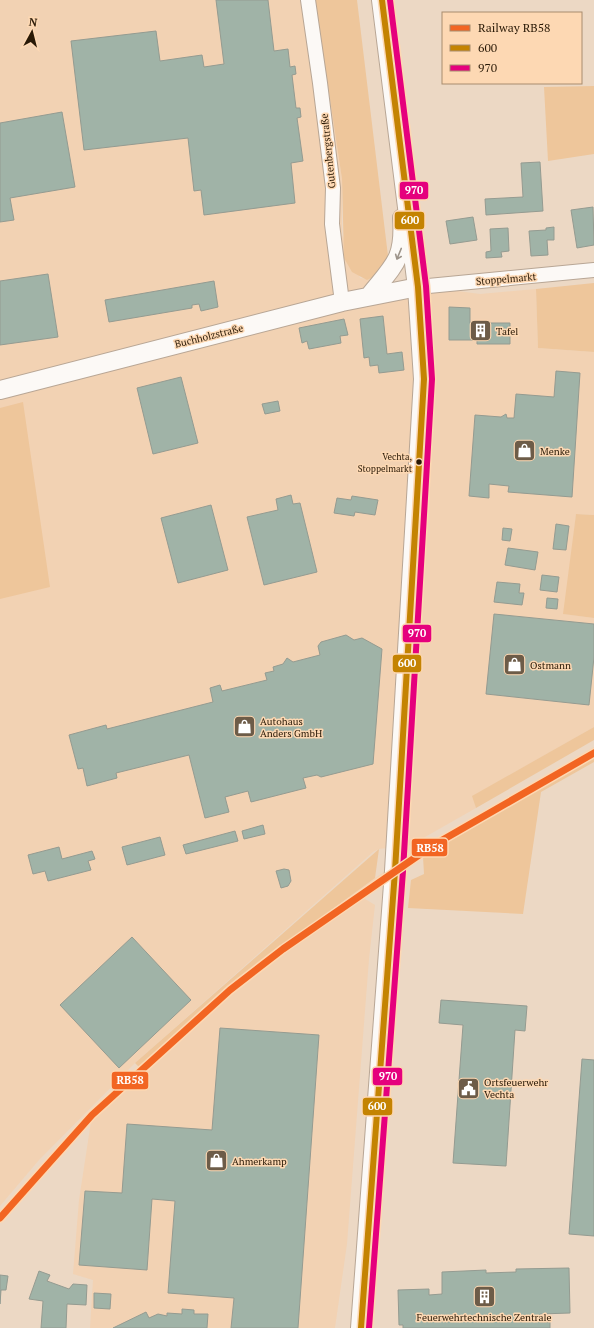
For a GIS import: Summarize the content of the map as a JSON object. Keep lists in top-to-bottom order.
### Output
{
  "streets": {
    "street": ["Gutenbergstraße", "Stoppelmarkt", "Buchholzstraße"]
  },
  "crossings": [
    ["Gutenbergstraße", "Buchholzstraße"],
    ["Stoppelmarkt", "Buchholzstraße"]
  ],
  "places": {
    "building": ["Tafel", "Feuerwehrtechnische Zentrale"],
    "shop": [
      "Menke",
      "Ostmann",
      "Autohaus Anders GmbH",
      "Ahmerkamp"
    ],
    "other": ["Vechta, Stoppelmarkt"],
    "public building": ["Ortsfeuerwehr Vechta"]
  },
  "lines": ["transit line 600", "transit line 970", "rail line RB58"],
  "legend": ["Railway RB58", "600", "970"],
  "north": "top"
}
